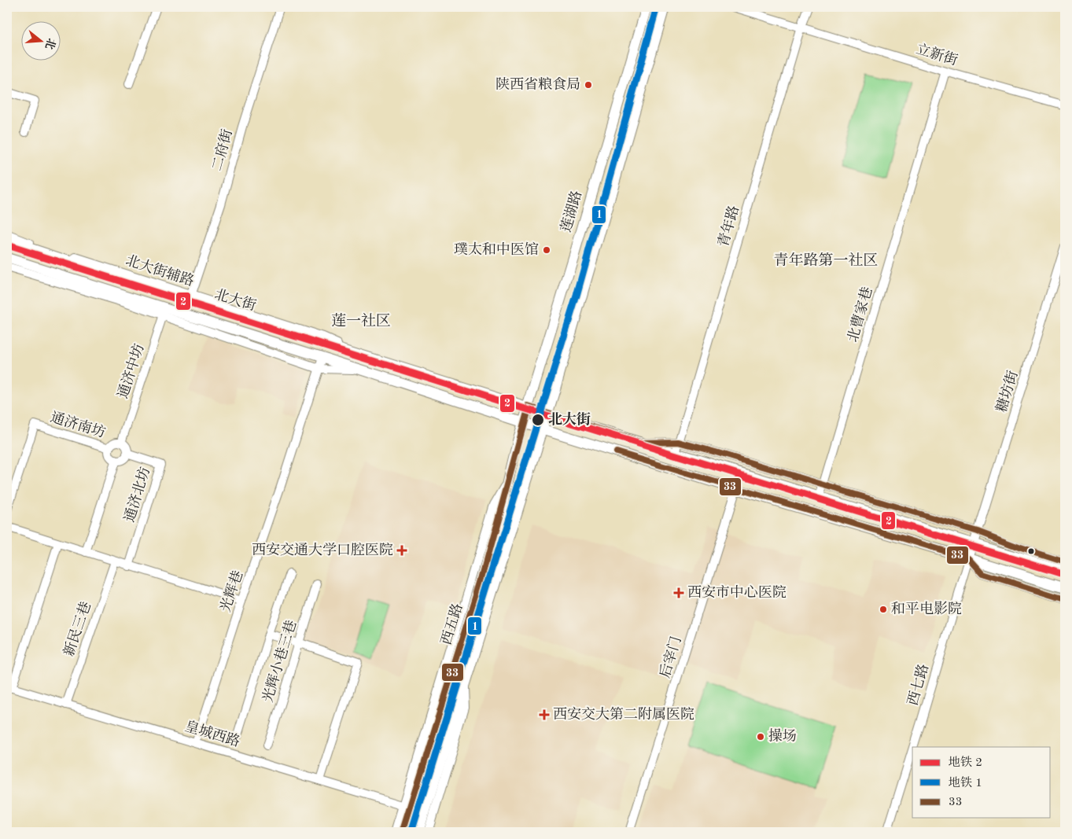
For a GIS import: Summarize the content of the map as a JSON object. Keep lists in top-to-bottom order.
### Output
{
  "streets": {
    "main road": ["莲湖路", "北大街", "西五路"],
    "street": [
      "立新街",
      "二府街",
      "青年路",
      "北大街辅路",
      "北曹家巷",
      "通济中坊",
      "糖坊街",
      "通济南坊",
      "通济北坊",
      "光辉巷",
      "新民三巷",
      "后宰门",
      "光辉小巷三巷",
      "西七路",
      "皇城西路"
    ]
  },
  "crossings": [
    ["立新街", "青年路"],
    ["立新街", "北曹家巷"],
    ["二府街", "北大街辅路"],
    ["二府街", "北大街"],
    ["莲湖路", "北大街"],
    ["莲湖路", "西五路"],
    ["青年路", "北大街"],
    ["北大街辅路", "北大街"],
    ["北大街", "北曹家巷"],
    ["北大街", "通济中坊"],
    ["北大街", "糖坊街"],
    ["北大街", "光辉巷"],
    ["北大街", "西五路"],
    ["北大街", "后宰门"],
    ["北大街", "西七路"],
    ["通济中坊", "通济南坊"],
    ["通济中坊", "通济北坊"],
    ["糖坊街", "西七路"],
    ["通济南坊", "通济北坊"],
    ["光辉巷", "皇城西路"],
    ["西五路", "皇城西路"],
    ["新民三巷", "皇城西路"]
  ],
  "districts": ["青年路第一社区", "莲一社区"],
  "places": {
    "other": [
      "陕西省粮食局",
      "璞太和中医馆",
      "北大街",
      "和平电影院",
      "操场"
    ],
    "health": ["西安交通大学口腔医院", "西安市中心医院", "西安交大第二附属医院"]
  },
  "lines": ["metro line 1", "metro line 2", "transit line 33"],
  "legend": ["地铁 2", "地铁 1", "33"],
  "north": "right"
}
